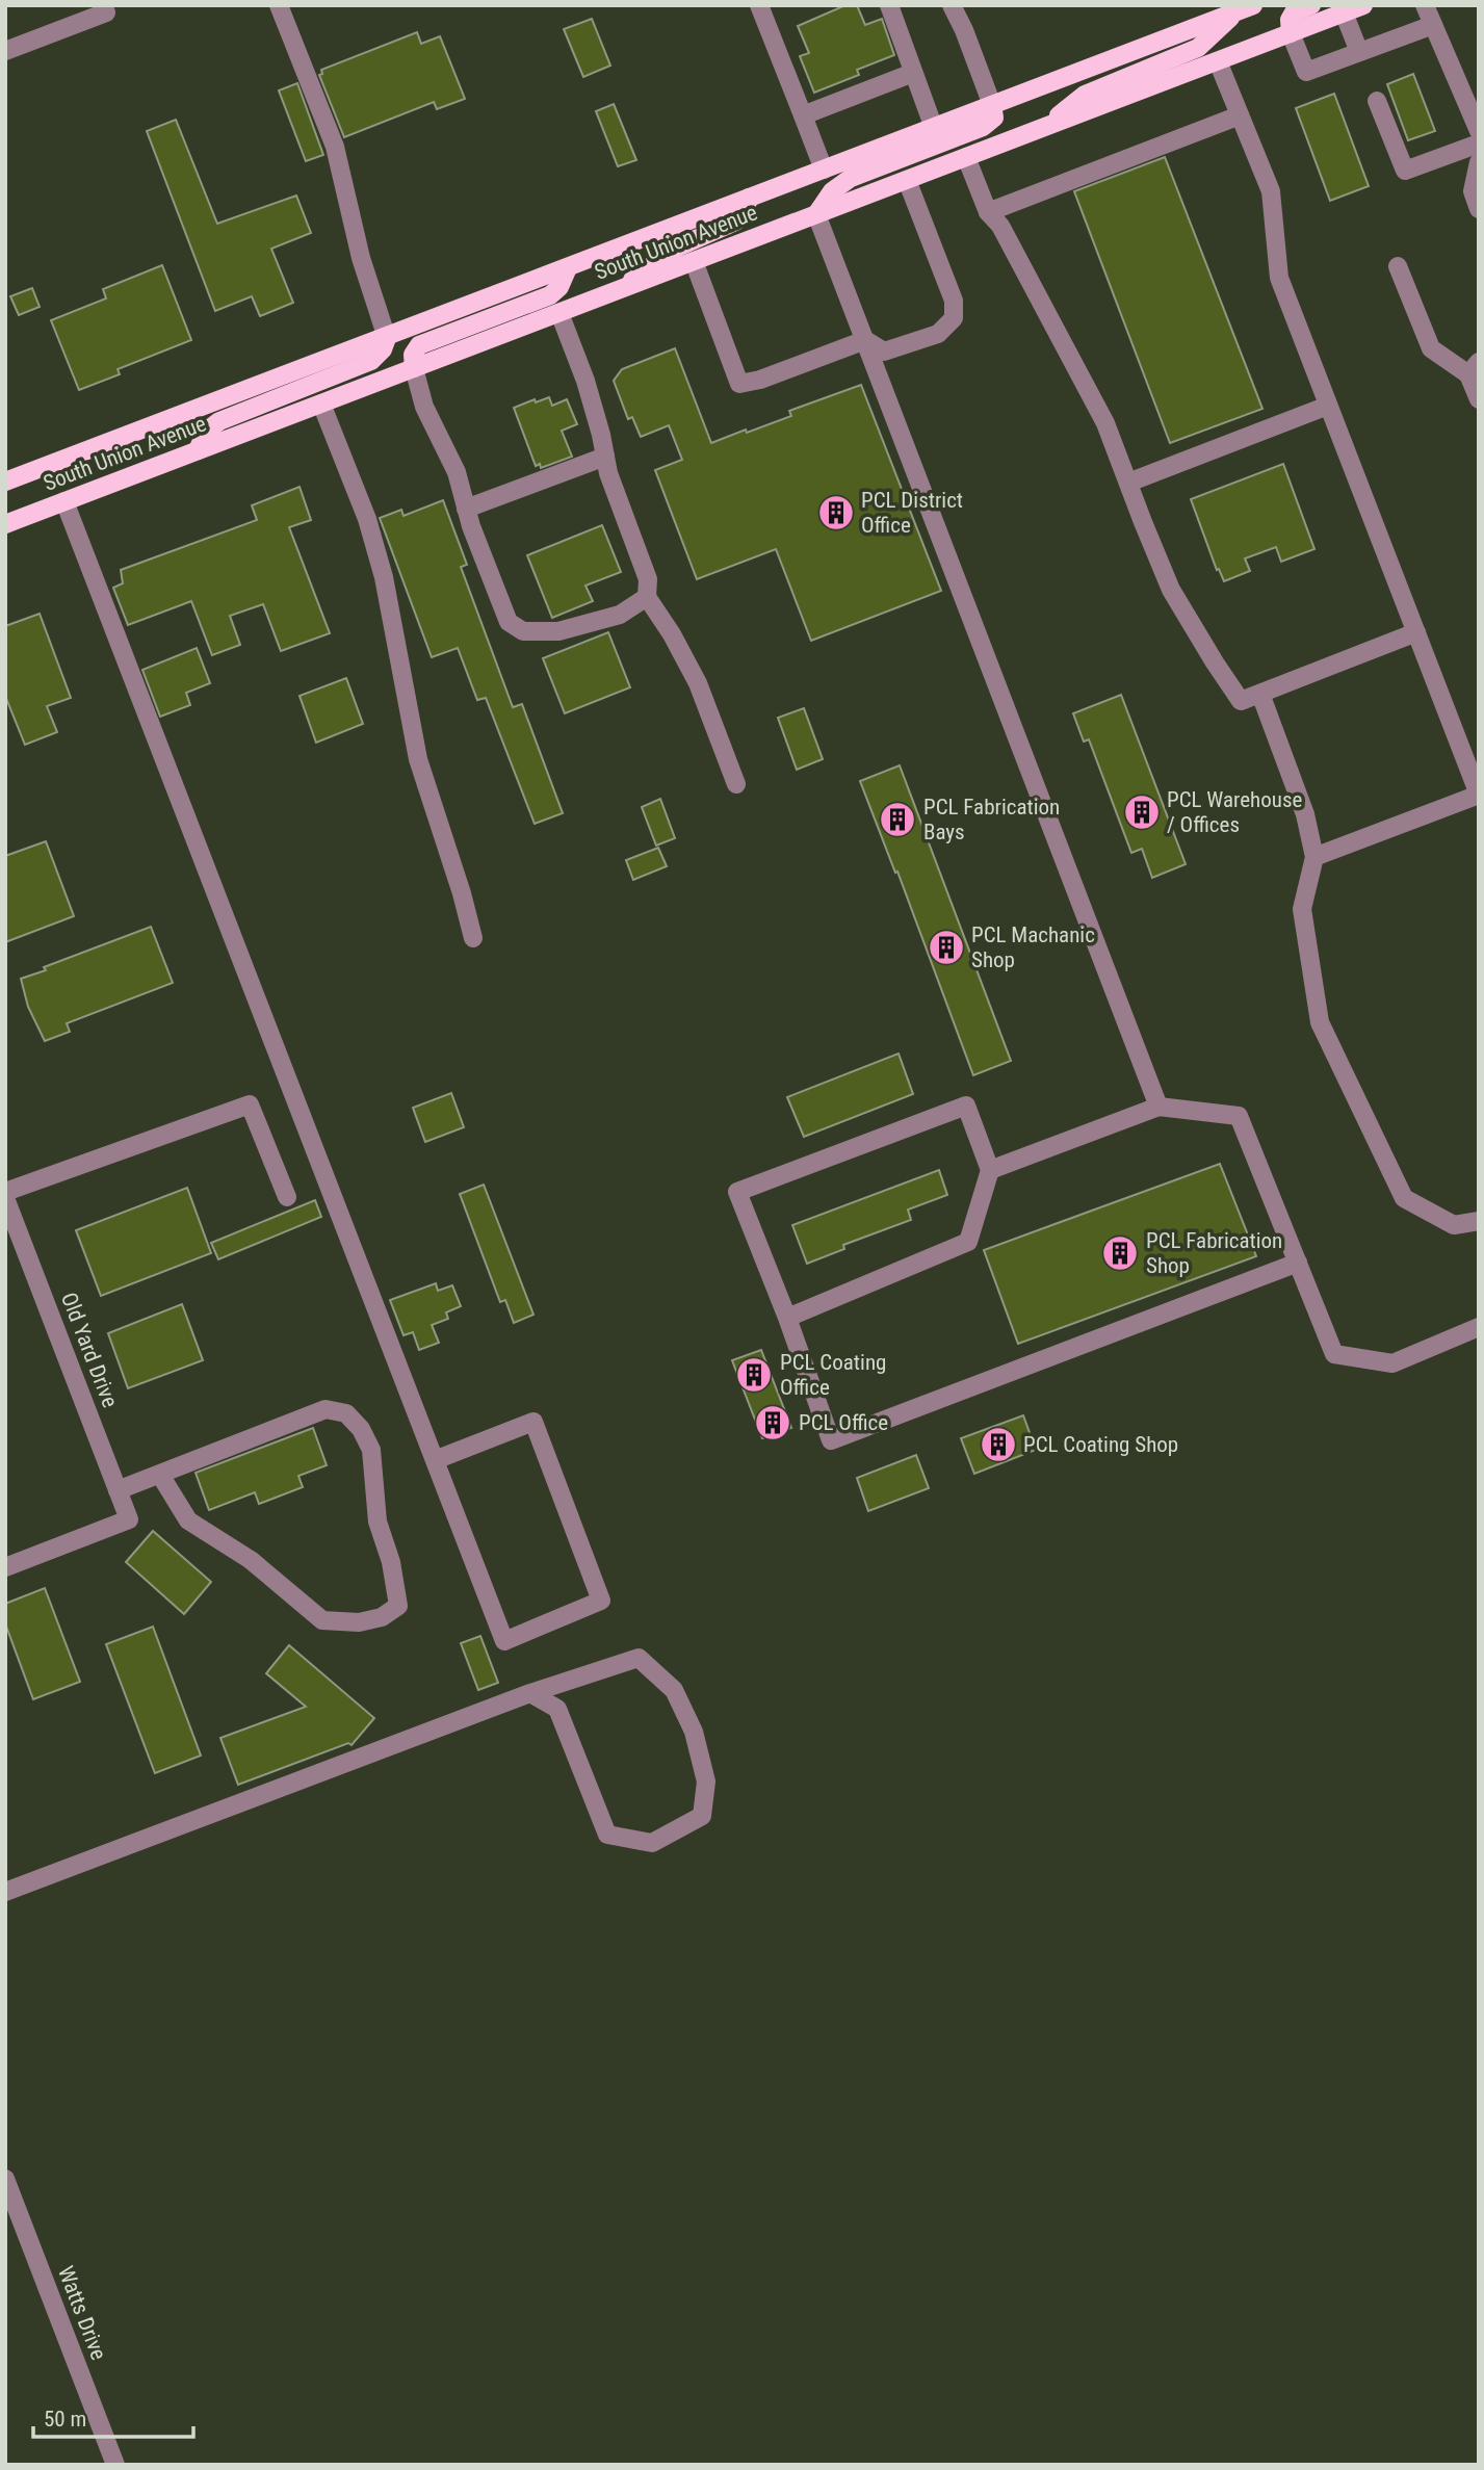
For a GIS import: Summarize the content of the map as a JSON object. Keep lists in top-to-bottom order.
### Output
{
  "streets": {
    "main road": ["South Union Avenue"],
    "street": ["Old Yard Drive", "Watts Drive"]
  },
  "places": {
    "building": [
      "PCL District Office",
      "PCL Warehouse / Offices",
      "PCL Fabrication Bays",
      "PCL Machanic Shop",
      "PCL Fabrication Shop",
      "PCL Coating Office",
      "PCL Office",
      "PCL Coating Shop"
    ]
  },
  "scale_bar": "50 m"
}
